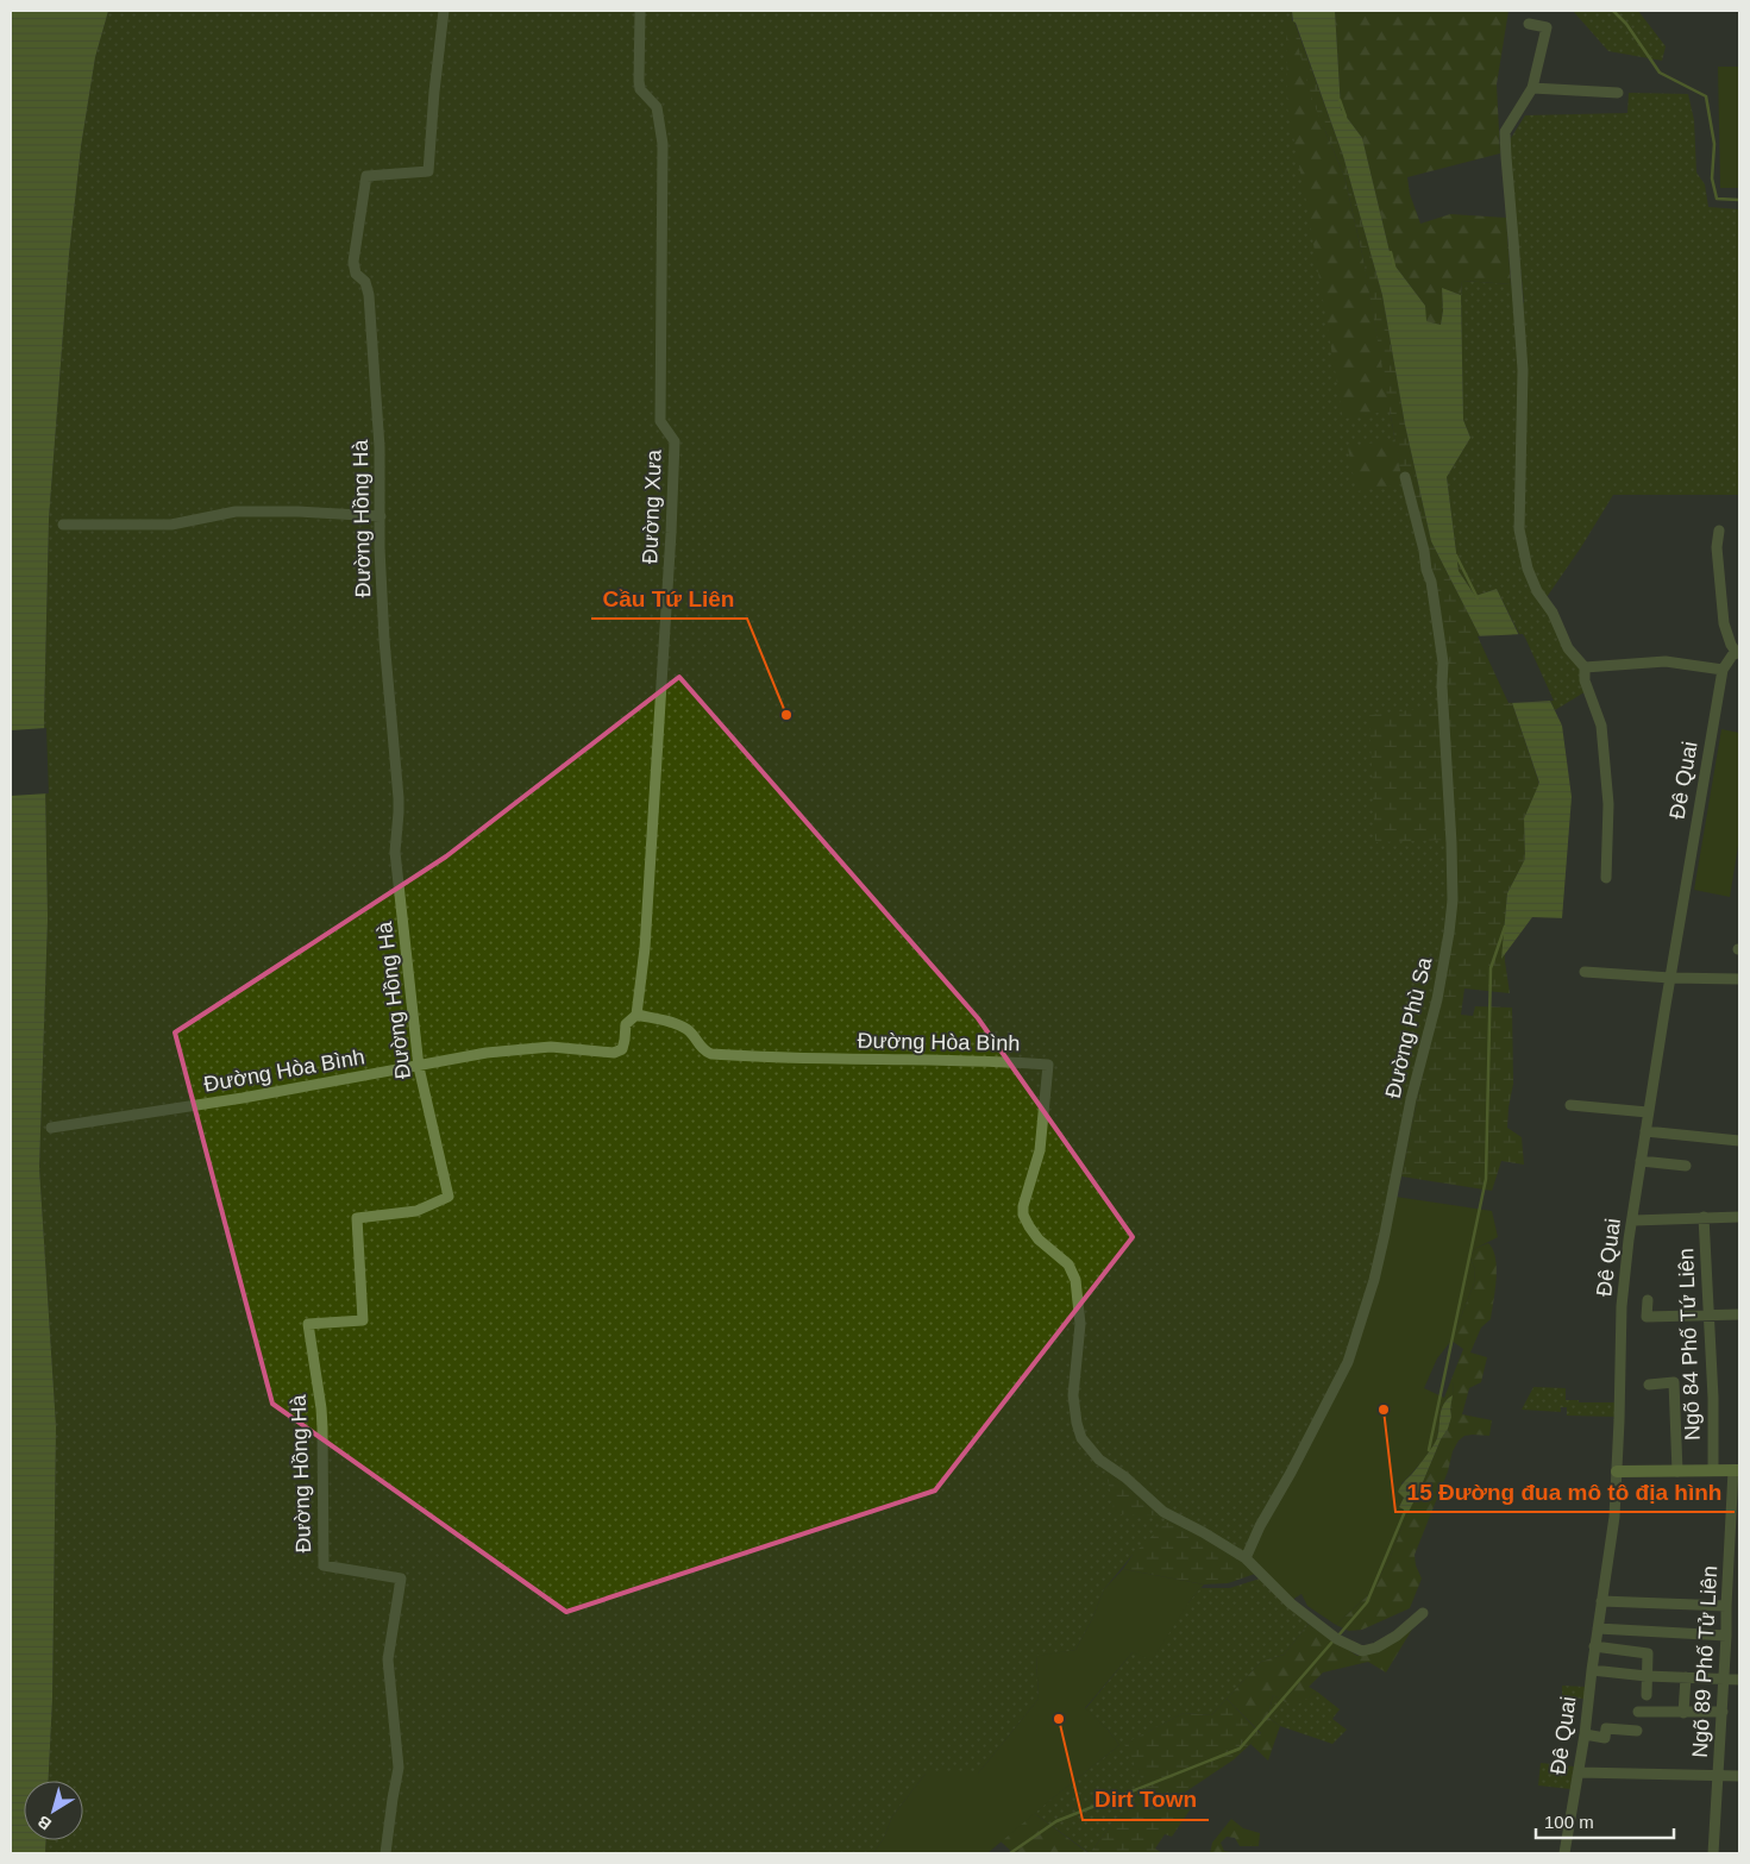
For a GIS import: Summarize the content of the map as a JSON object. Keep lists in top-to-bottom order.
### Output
{
  "streets": {
    "street": [
      "Đường Xưa",
      "Đường Hồng Hà",
      "Đê Quai",
      "Đường Phù Sa",
      "Đường Hòa Bình",
      "Ngõ 84 Phố Tứ Liên",
      "Ngõ 89 Phố Tử Liên"
    ]
  },
  "crossings": [
    ["Đường Xưa", "Đường Hòa Bình"],
    ["Đường Hồng Hà", "Đường Hòa Bình"],
    ["Đường Phù Sa", "Đường Hòa Bình"]
  ],
  "places": ["Cầu Tứ Liên", "15 Đường đua mô tô địa hình", "Dirt Town"],
  "scale_bar": "100 m",
  "north": "bottom left"
}
